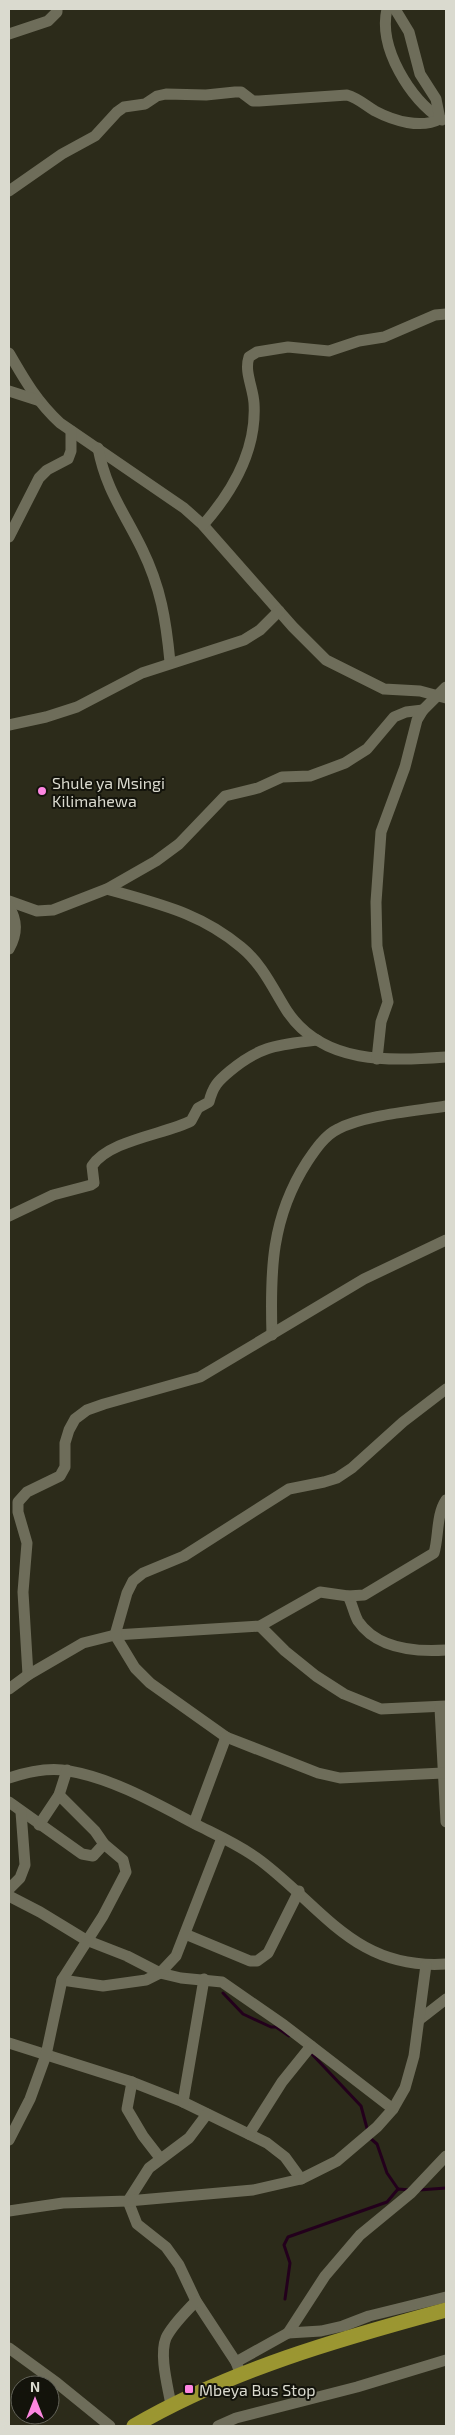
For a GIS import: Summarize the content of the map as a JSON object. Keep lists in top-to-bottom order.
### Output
{
  "places": {
    "other": ["Shule ya Msingi Kilimahewa"],
    "transit": ["Mbeya Bus Stop"]
  },
  "north": "top"
}
